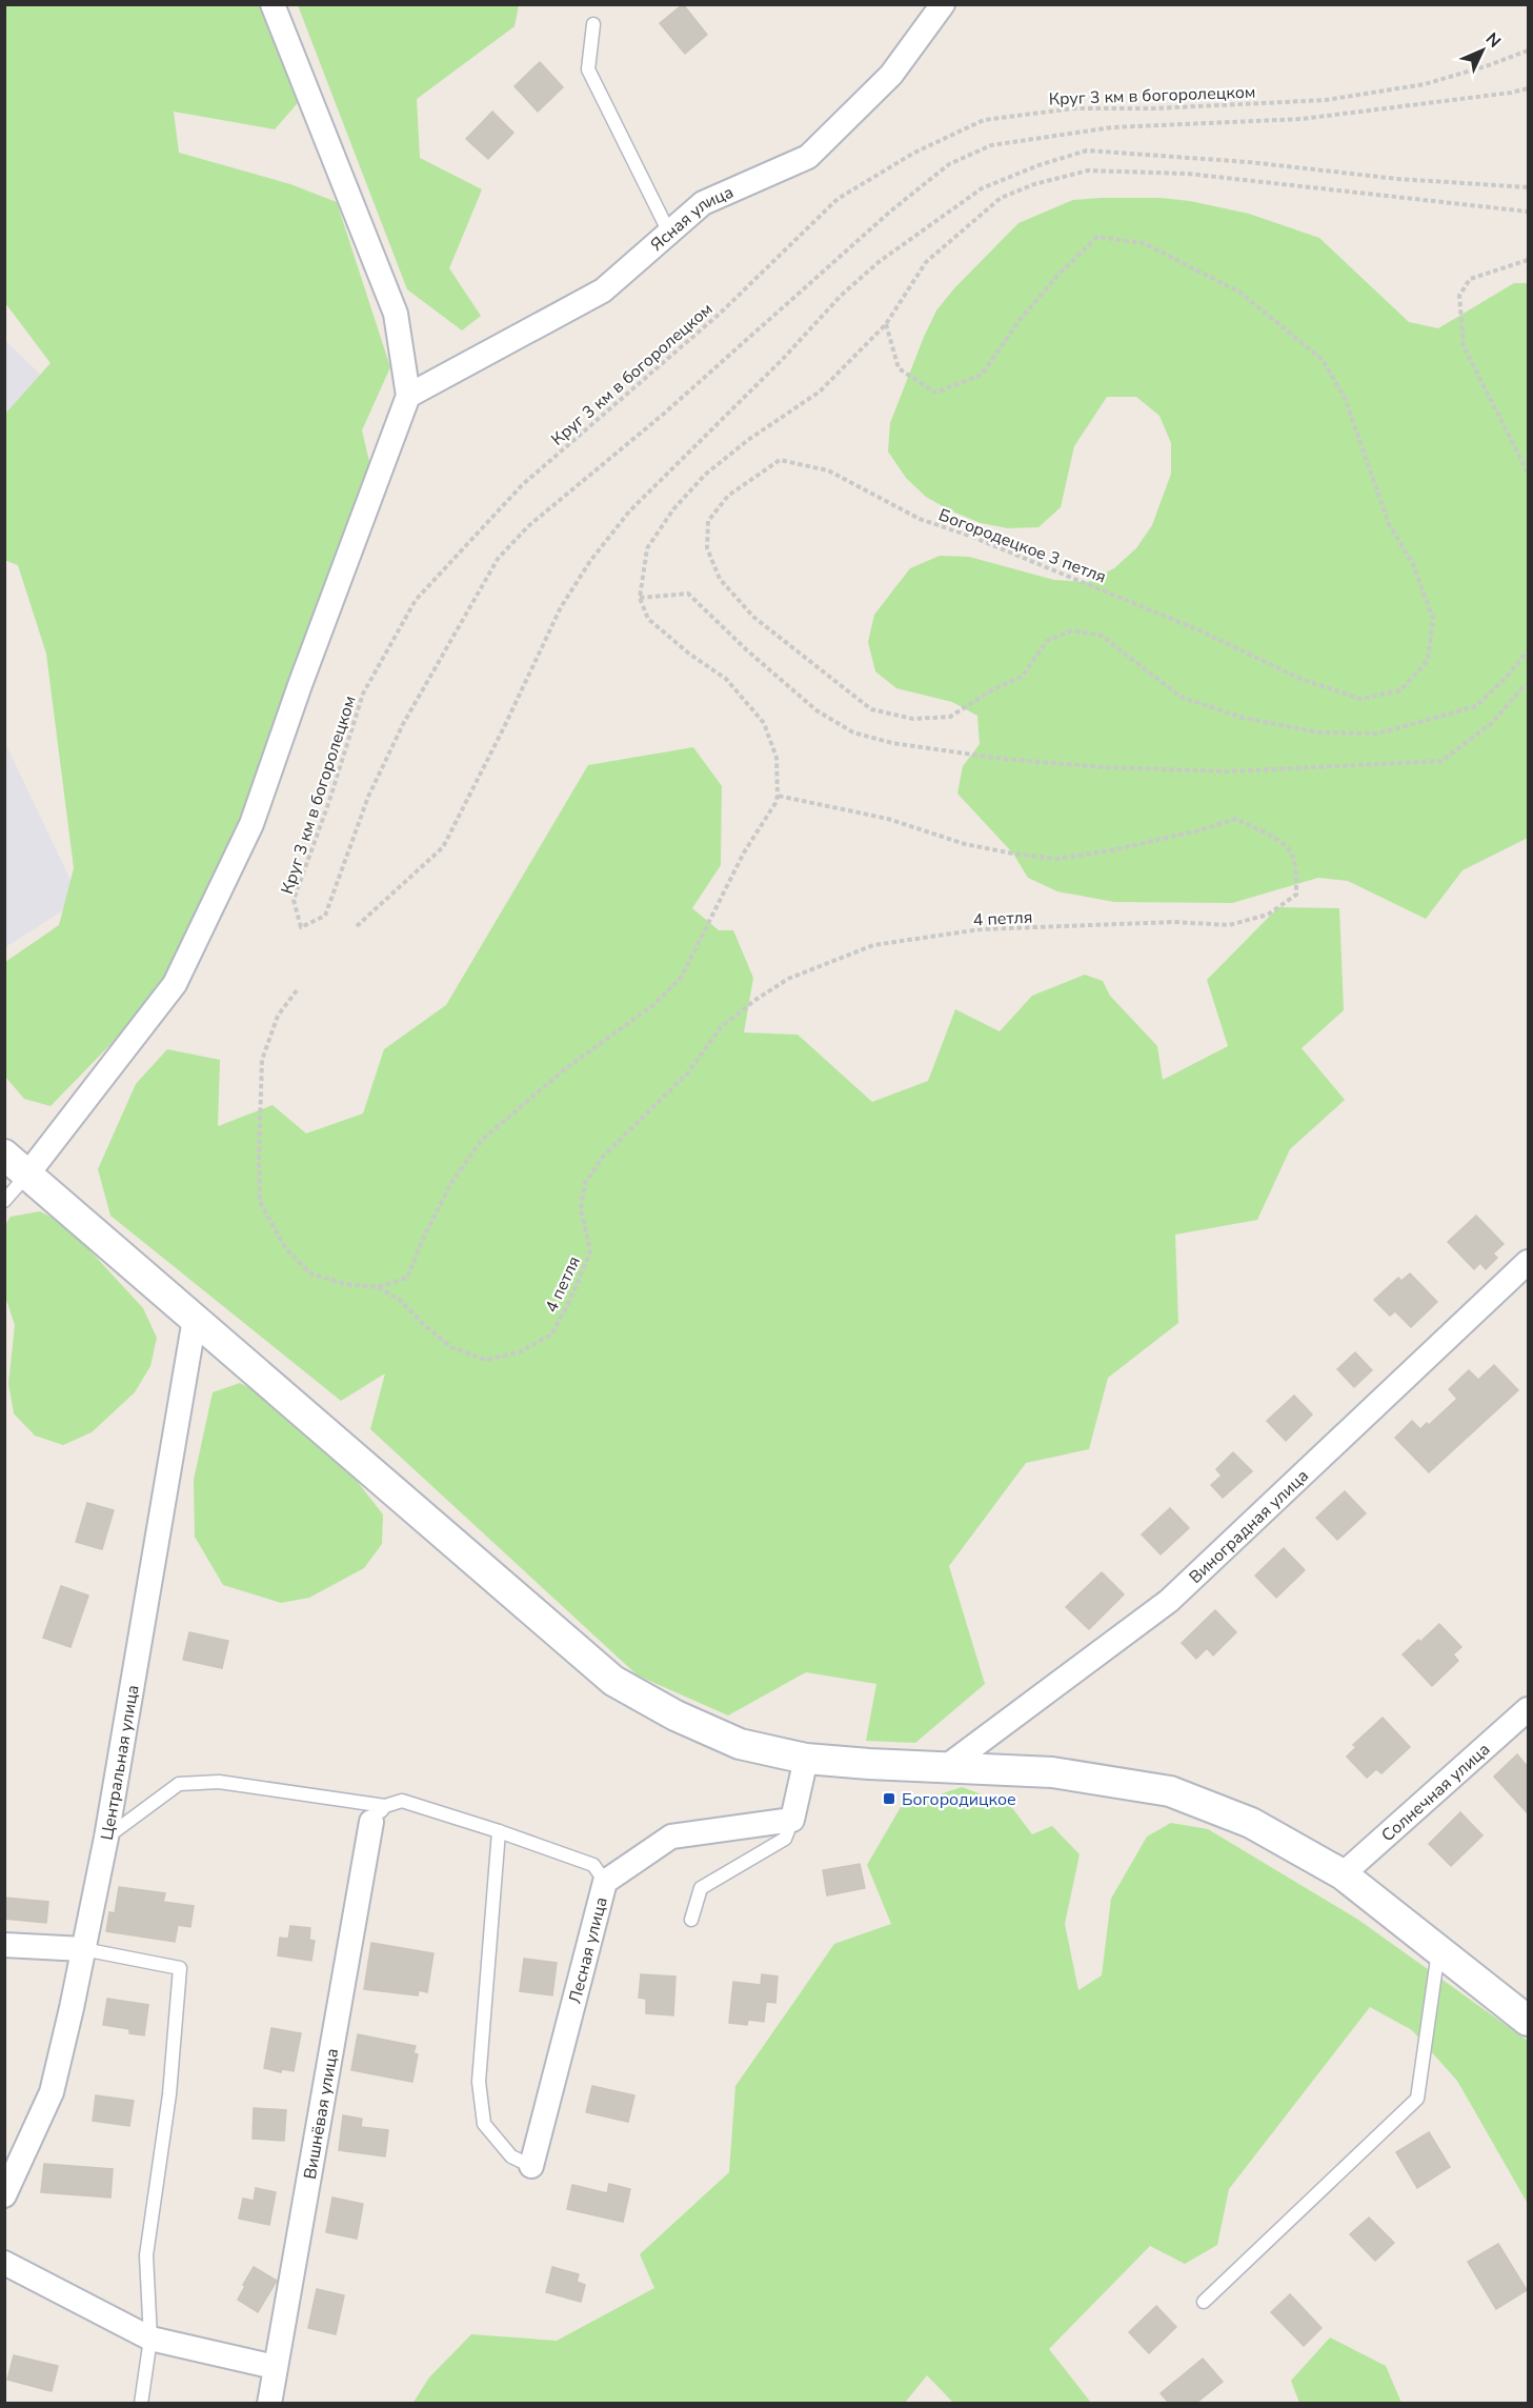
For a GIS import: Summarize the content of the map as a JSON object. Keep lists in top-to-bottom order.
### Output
{
  "streets": {
    "street": [
      "Ясная улица",
      "Виноградная улица",
      "Центральная улица",
      "Солнечная улица",
      "Лесная улица",
      "Вишнёвая улица"
    ],
    "path": ["Круг 3 км в богоролецком", "Богородецкое 3 петля", "4 петля"]
  },
  "places": {
    "transit": ["Богородицкое"]
  },
  "north": "top right"
}
